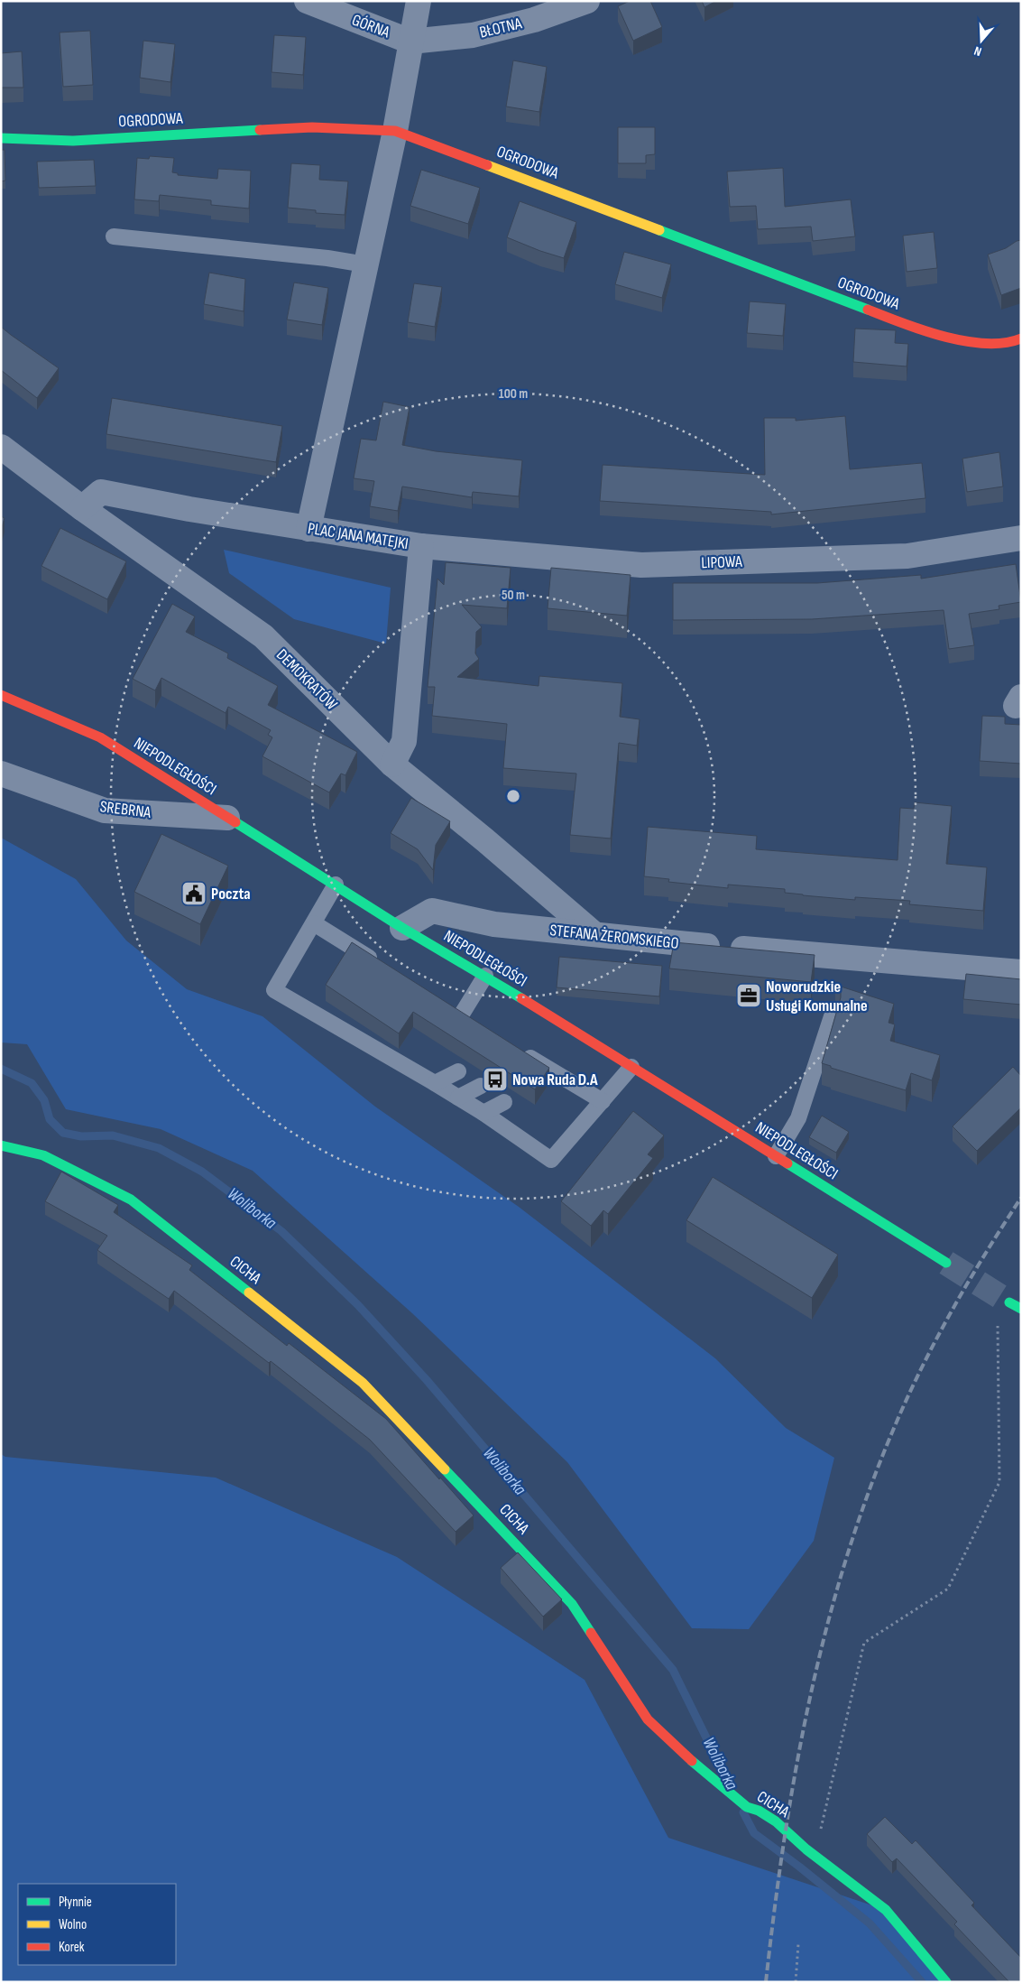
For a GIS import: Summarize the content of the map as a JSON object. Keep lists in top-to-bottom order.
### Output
{
  "streets": {
    "street": [
      "GÓRNA",
      "BŁOTNA",
      "OGRODOWA",
      "PLAC JANA MATEJKI",
      "LIPOWA",
      "DEMOKRATÓW",
      "NIEPODLEGŁOŚCI",
      "SREBRNA",
      "STEFANA ŻEROMSKIEGO",
      "CICHA"
    ]
  },
  "crossings": [
    ["GÓRNA", "BŁOTNA"],
    ["PLAC JANA MATEJKI", "LIPOWA"],
    ["PLAC JANA MATEJKI", "DEMOKRATÓW"],
    ["DEMOKRATÓW", "STEFANA ŻEROMSKIEGO"],
    ["NIEPODLEGŁOŚCI", "SREBRNA"],
    ["NIEPODLEGŁOŚCI", "STEFANA ŻEROMSKIEGO"]
  ],
  "water": ["Woliborka"],
  "places": {
    "public building": ["Poczta"],
    "office": ["Noworudzkie Usługi Komunalne"],
    "bus stop": ["Nowa Ruda D.A"]
  },
  "legend": ["Płynnie", "Wolno", "Korek"],
  "north": "bottom",
  "rings": ["100 m", "50 m"]
}
